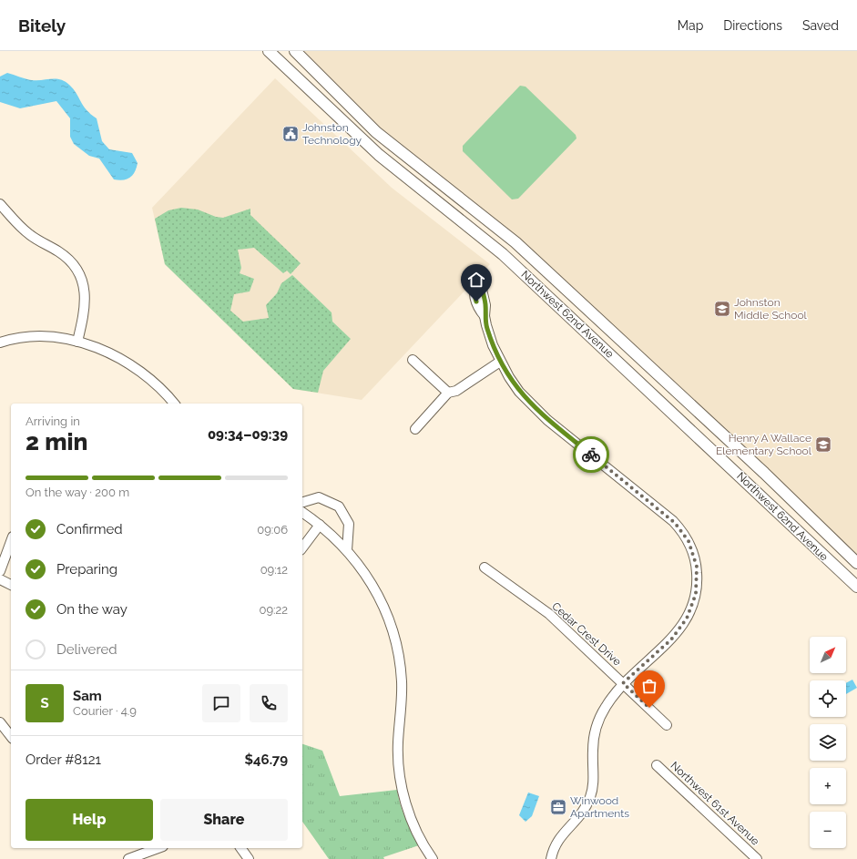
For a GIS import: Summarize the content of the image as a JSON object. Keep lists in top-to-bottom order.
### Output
{
  "streets": {
    "street": ["Northwest 62nd Avenue", "Cedar Crest Drive", "Northwest 61st Avenue"]
  },
  "places": {
    "public building": ["Johnston Technology"],
    "school or university": ["Johnston Middle School", "Henry A Wallace Elementary School"],
    "office": ["Winwood Apartments"]
  },
  "north": "top right",
  "page": {
    "header": "Bitely",
    "nav": ["Map", "Directions", "Saved"],
    "heading": ["2 min", "Arriving in", "09:34–09:39"],
    "panel": [
      "Sam",
      "Courier · 4.9",
      "Order #8121",
      "$46.79"
    ],
    "bar": "On the way · 200 m",
    "list": [
      ["Confirmed", "09:06"],
      ["Preparing", "09:12"],
      ["On the way", "09:22"],
      "Delivered"
    ],
    "map_buttons": ["+", "−"],
    "round": "S",
    "buttons": ["Help", "Share"]
  }
}
